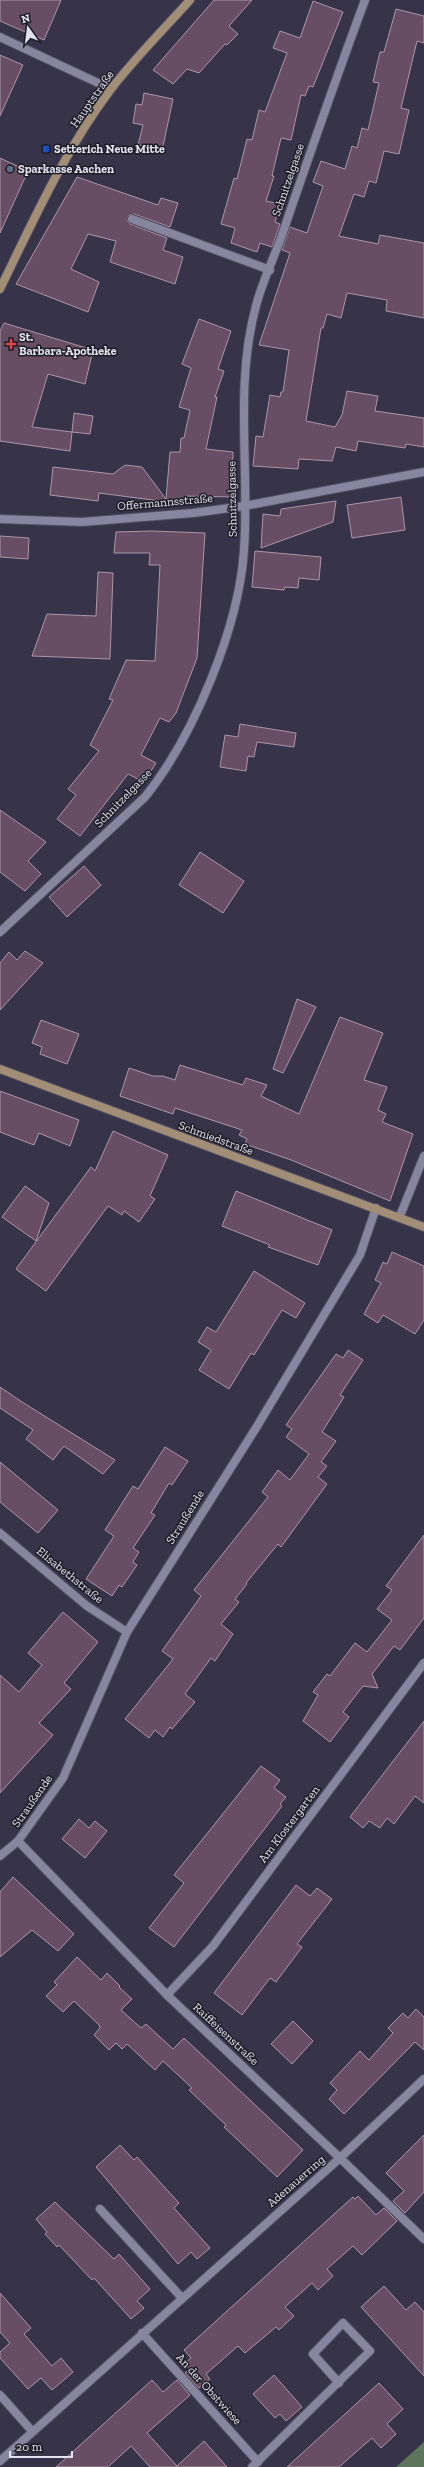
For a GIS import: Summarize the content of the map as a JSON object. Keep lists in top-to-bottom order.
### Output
{
  "streets": {
    "street": [
      "Hauptstraße",
      "Schnitzelgasse",
      "Offermannsstraße",
      "Schmiedstraße",
      "Straußende",
      "Elisabethstraße",
      "Am Klostergarten",
      "Raiffeisenstraße",
      "Adenauerring",
      "An der Obstwiese"
    ]
  },
  "crossings": [
    ["Schnitzelgasse", "Offermannsstraße"],
    ["Schmiedstraße", "Straußende"],
    ["Straußende", "Elisabethstraße"],
    ["Straußende", "Raiffeisenstraße"],
    ["Am Klostergarten", "Raiffeisenstraße"],
    ["Raiffeisenstraße", "Adenauerring"],
    ["Adenauerring", "An der Obstwiese"]
  ],
  "places": {
    "transit": ["Setterich Neue Mitte"],
    "other": ["Sparkasse Aachen"],
    "health": ["St. Barbara-Apotheke"]
  },
  "scale_bar": "20 m",
  "north": "top"
}
